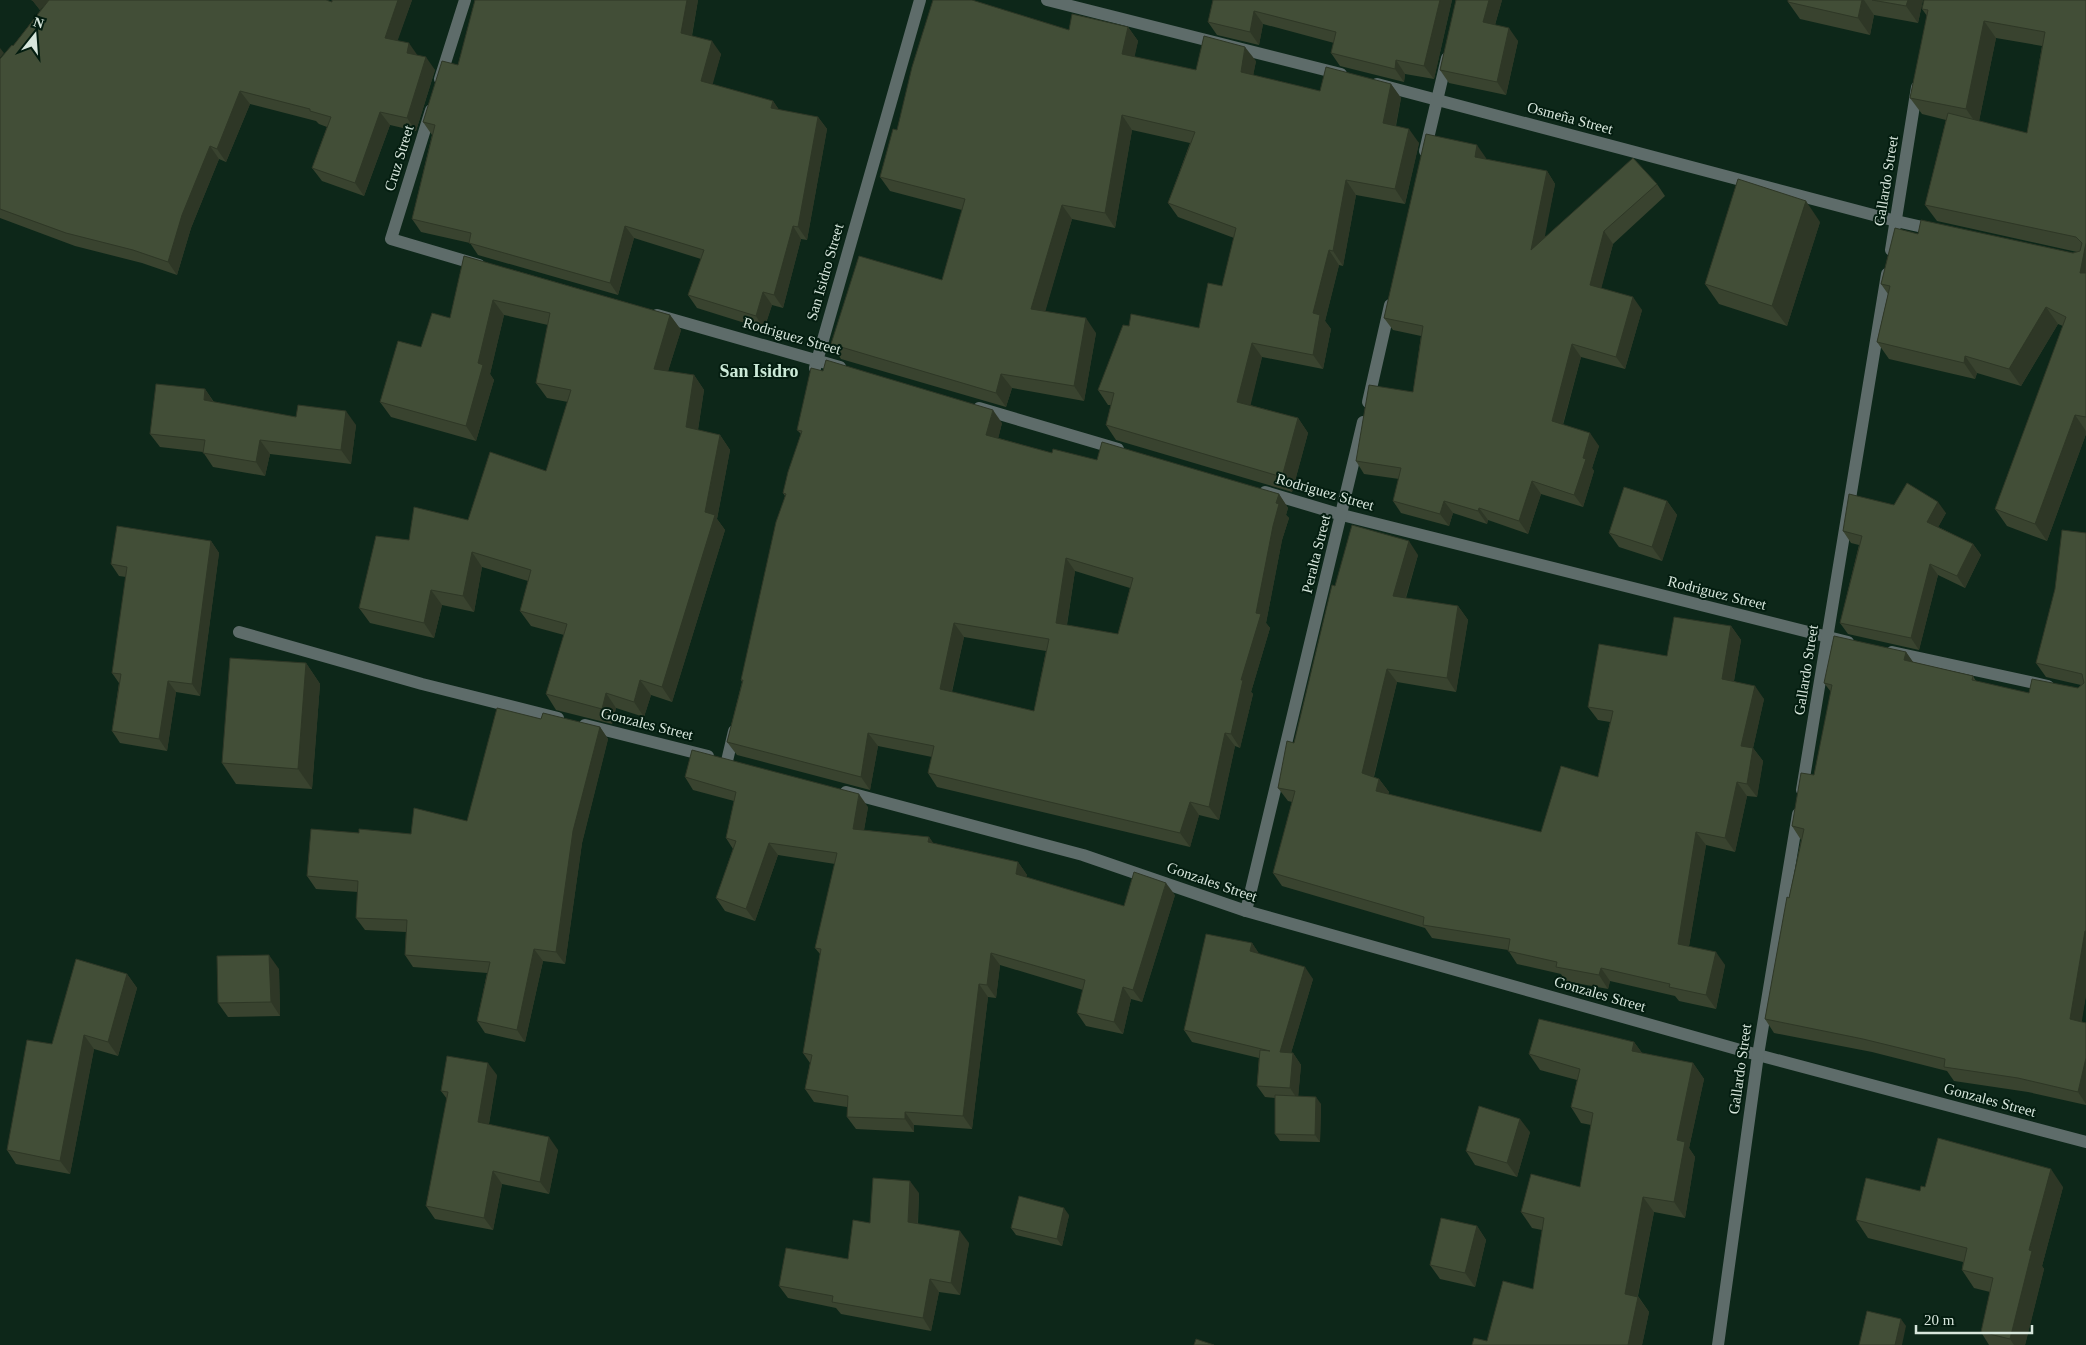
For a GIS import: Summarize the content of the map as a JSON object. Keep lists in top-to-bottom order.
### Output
{
  "streets": {
    "street": [
      "Osmeña Street",
      "Cruz Street",
      "Gallardo Street",
      "San Isidro Street",
      "Rodriguez Street",
      "Peralta Street",
      "Gonzales Street"
    ]
  },
  "crossings": [
    ["Osmeña Street", "Gallardo Street"],
    ["Gallardo Street", "Rodriguez Street"],
    ["Gallardo Street", "Gonzales Street"],
    ["San Isidro Street", "Rodriguez Street"],
    ["Rodriguez Street", "Peralta Street"],
    ["Peralta Street", "Gonzales Street"]
  ],
  "districts": ["San Isidro"],
  "scale_bar": "20 m",
  "north": "top"
}
